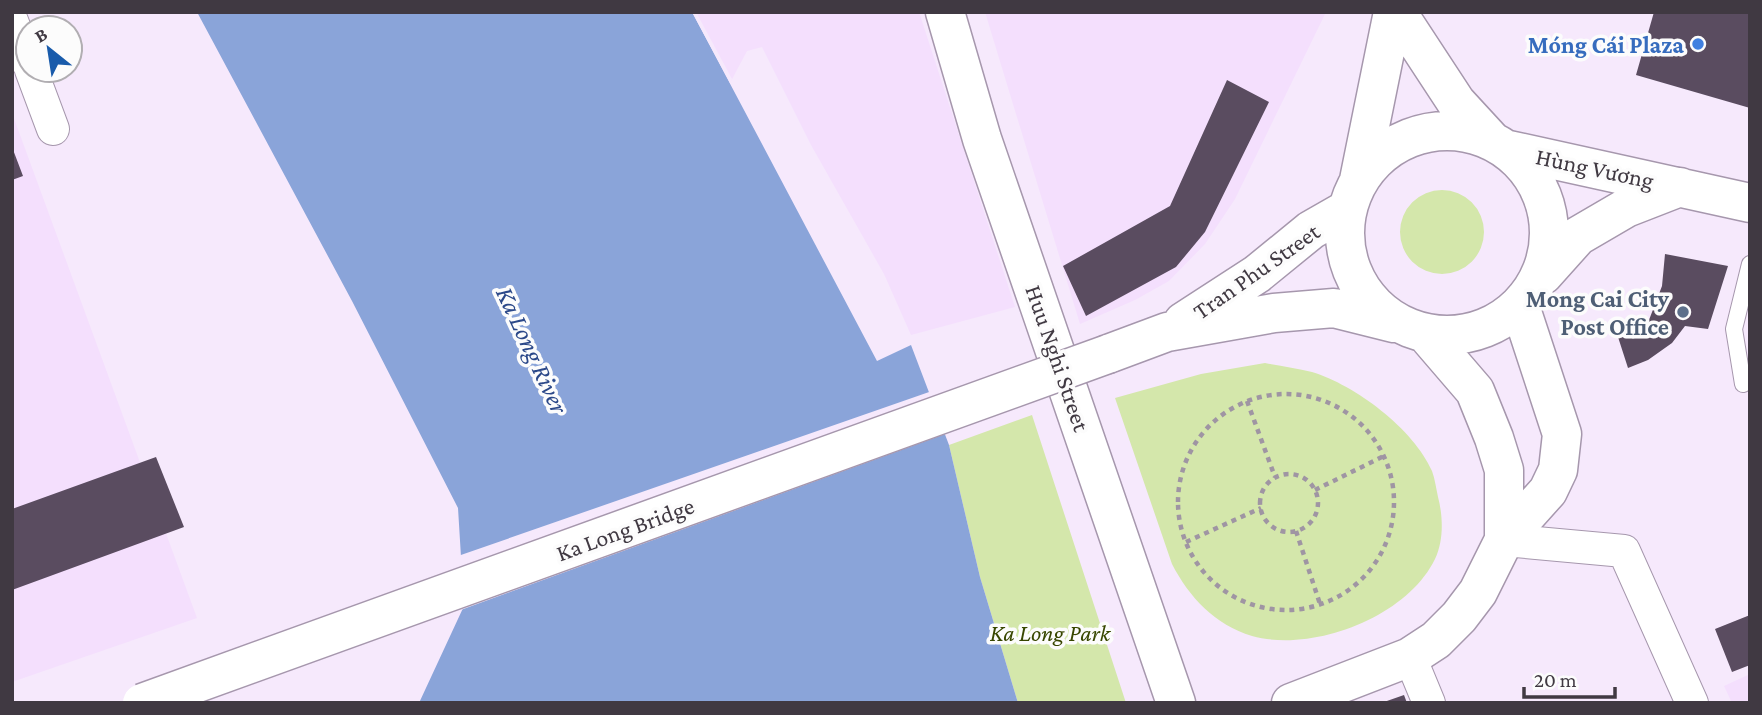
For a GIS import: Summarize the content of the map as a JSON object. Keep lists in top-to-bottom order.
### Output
{
  "streets": {
    "main road": [
      "Hùng Vương",
      "Tran Phu Street",
      "Huu Nghi Street",
      "Ka Long Bridge"
    ]
  },
  "crossings": [
    ["Hùng Vương", "Tran Phu Street"],
    ["Tran Phu Street", "Ka Long Bridge"]
  ],
  "water": ["Ka Long River"],
  "parks": ["Ka Long Park"],
  "places": ["Móng Cái Plaza", "Mong Cai City Post Office"],
  "scale_bar": "20 m",
  "north": "top left"
}
